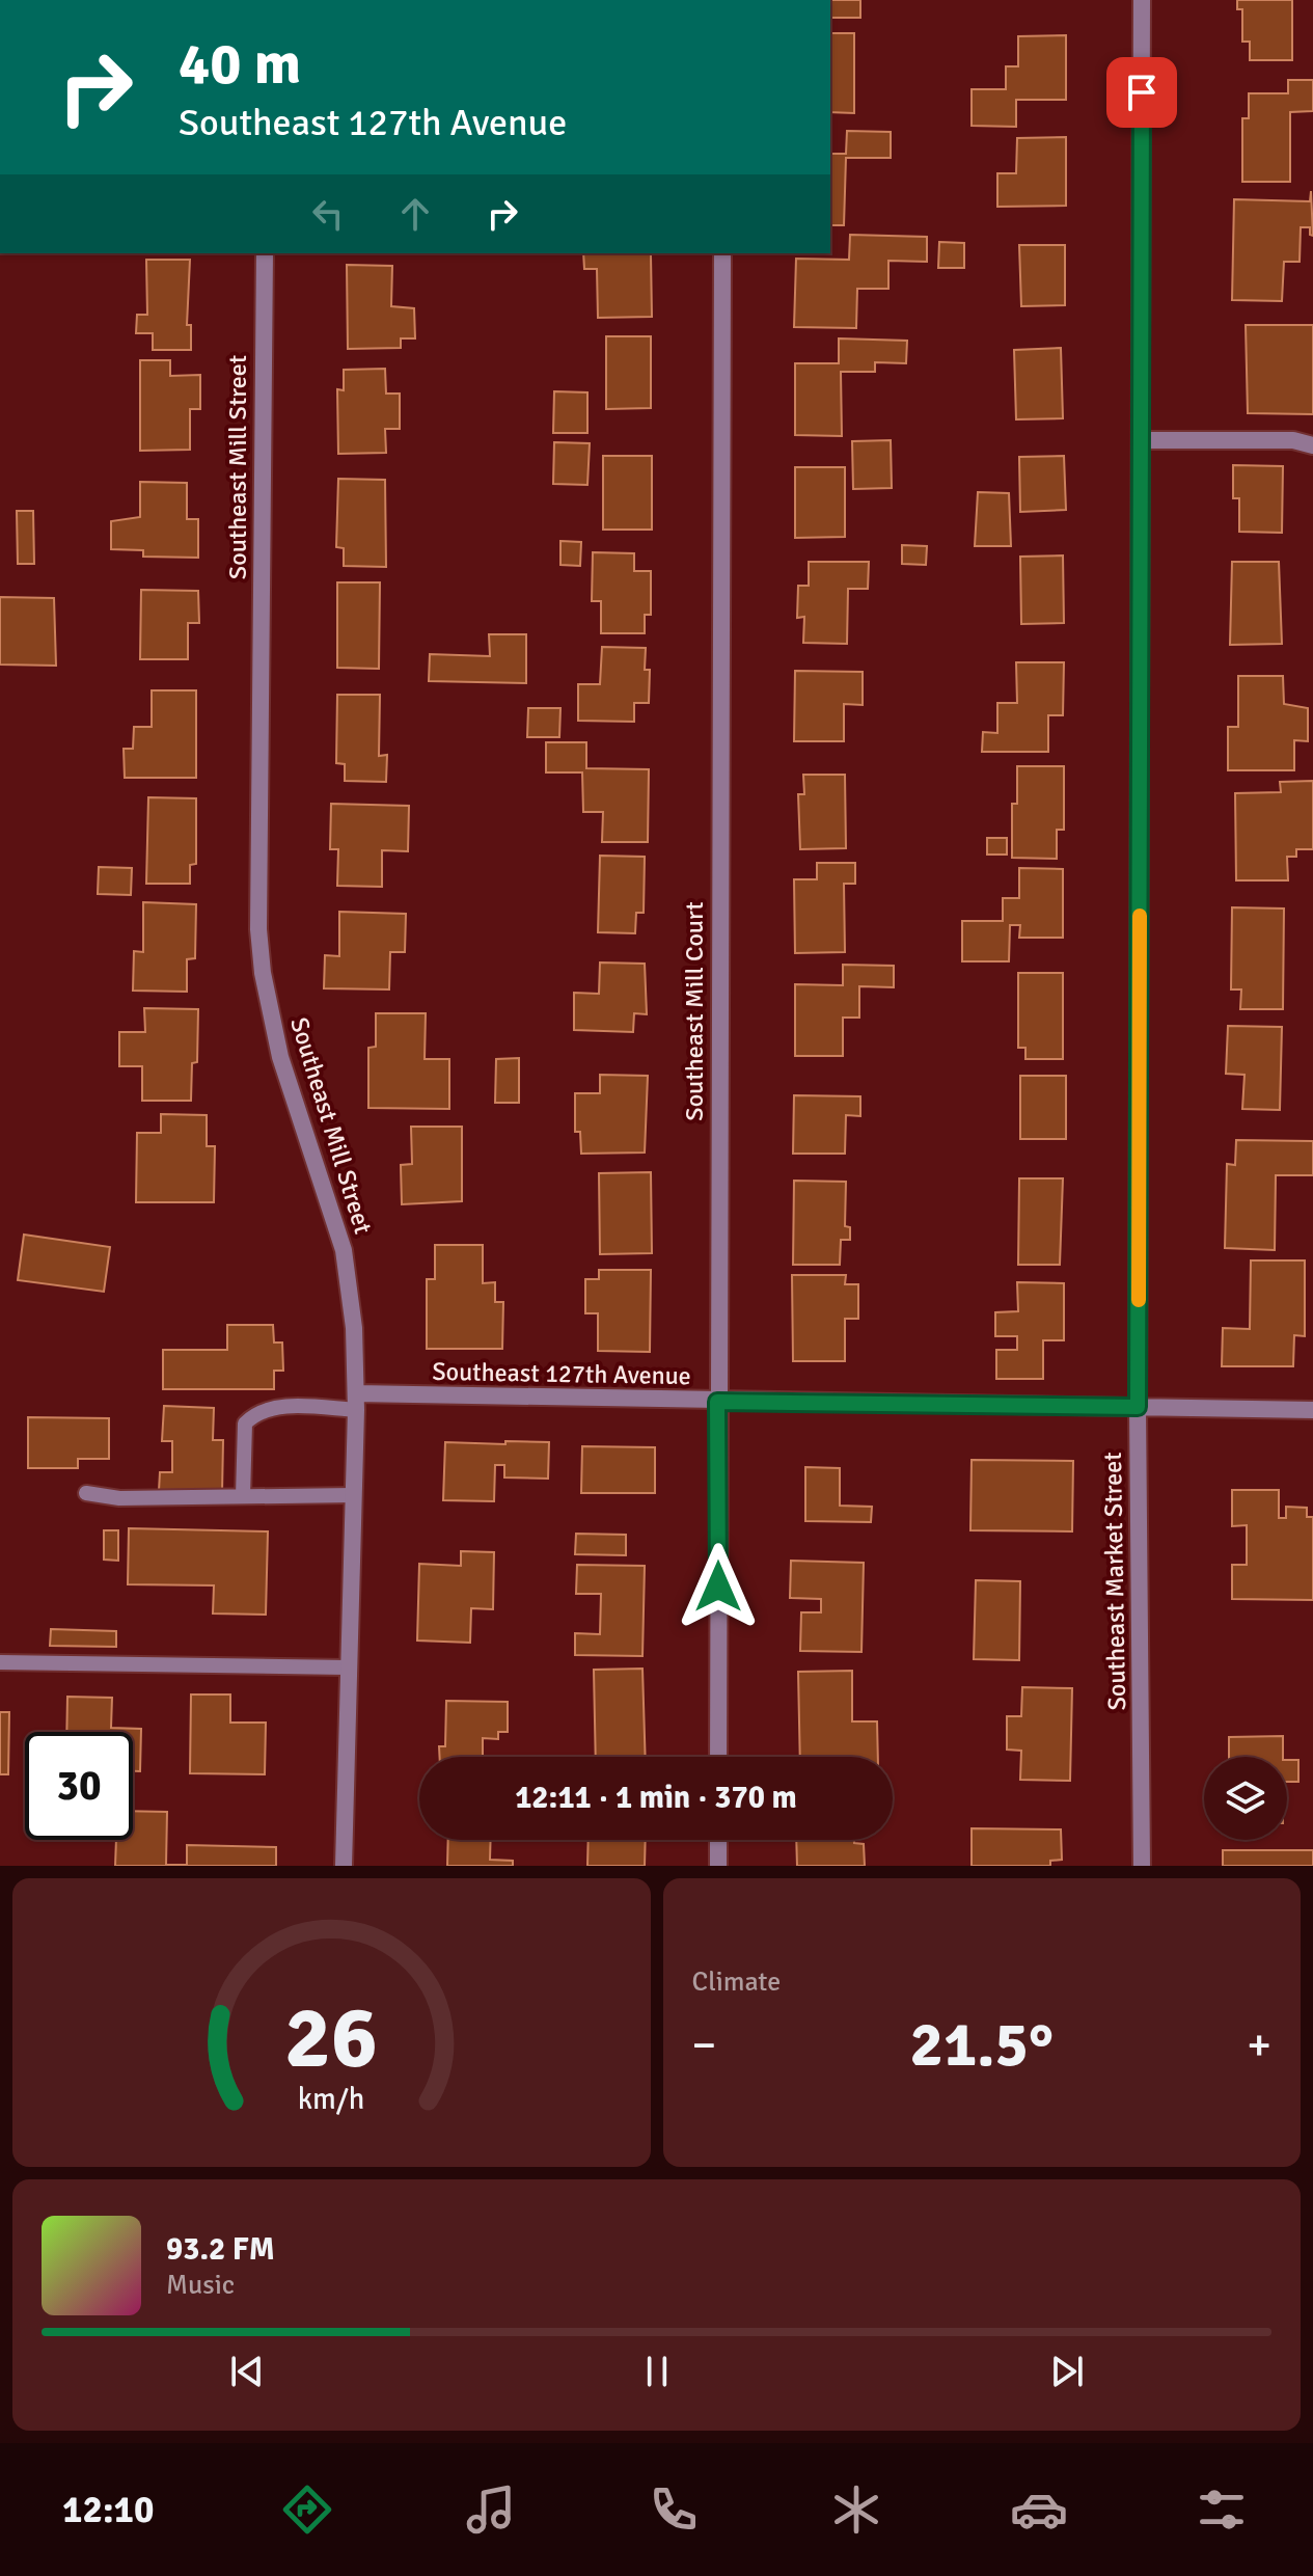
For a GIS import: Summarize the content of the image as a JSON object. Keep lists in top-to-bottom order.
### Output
{
  "streets": {
    "street": [
      "Southeast Mill Street",
      "Southeast Mill Court",
      "Southeast 127th Avenue",
      "Southeast Market Street"
    ]
  },
  "crossings": [
    ["Southeast Mill Street", "Southeast 127th Avenue"],
    ["Southeast Mill Court", "Southeast 127th Avenue"],
    ["Southeast 127th Avenue", "Southeast Market Street"]
  ],
  "page": {
    "turn": ["40 m", "Southeast 127th Avenue"],
    "limit": "30",
    "trip": "12:11 · 1 min · 370 m",
    "tile": "Climate",
    "heat": ["−", "21.5°", "+"],
    "song": ["93.2 FM", "Music"],
    "tabs": "12:10",
    "gauge": ["26", "km/h"]
  }
}
